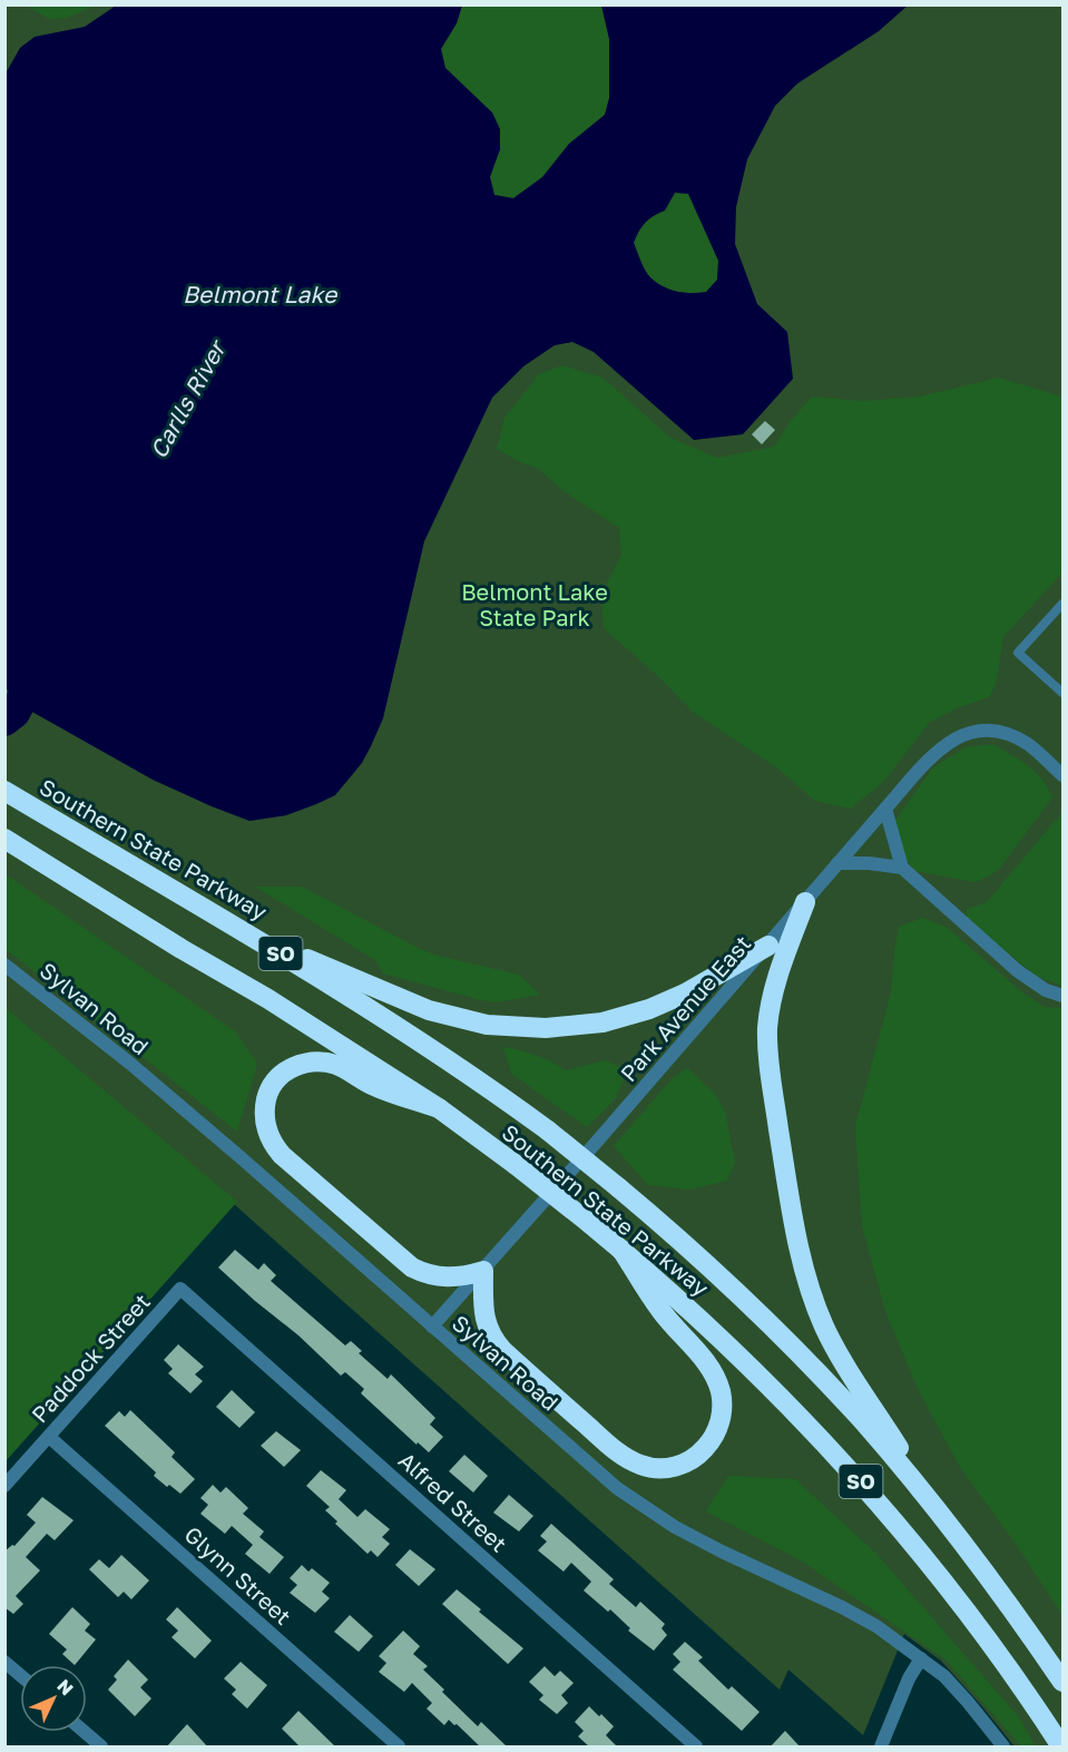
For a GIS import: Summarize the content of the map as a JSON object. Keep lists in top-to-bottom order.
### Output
{
  "streets": {
    "highway": ["Southern State Parkway", "SO"],
    "street": [
      "Sylvan Road",
      "Park Avenue East",
      "Paddock Street",
      "Alfred Street",
      "Glynn Street"
    ]
  },
  "crossings": [
    ["Sylvan Road", "Park Avenue East"],
    ["Paddock Street", "Alfred Street"],
    ["Paddock Street", "Glynn Street"]
  ],
  "water": ["Belmont Lake", "Carlls River"],
  "parks": ["Belmont Lake State Park"],
  "north": "top right"
}
